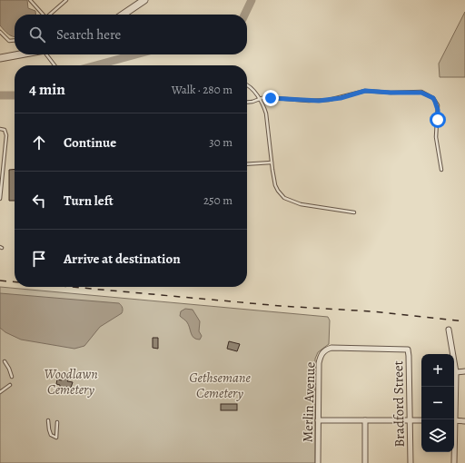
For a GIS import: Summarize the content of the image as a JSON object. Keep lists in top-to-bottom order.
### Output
{
  "streets": {
    "street": ["Merlin Avenue", "Bradford Street"]
  },
  "crossings": [
    ["Merlin Avenue", "Bradford Street"]
  ],
  "parks": ["Woodlawn Cemetery", "Gethsemane Cemetery"],
  "page": {
    "search": "Search here",
    "heading": ["4 min", "Walk · 280 m"],
    "list": [
      ["Continue", "30 m"],
      ["Turn left", "250 m"],
      "Arrive at destination"
    ],
    "map_buttons": ["+", "−"]
  }
}
